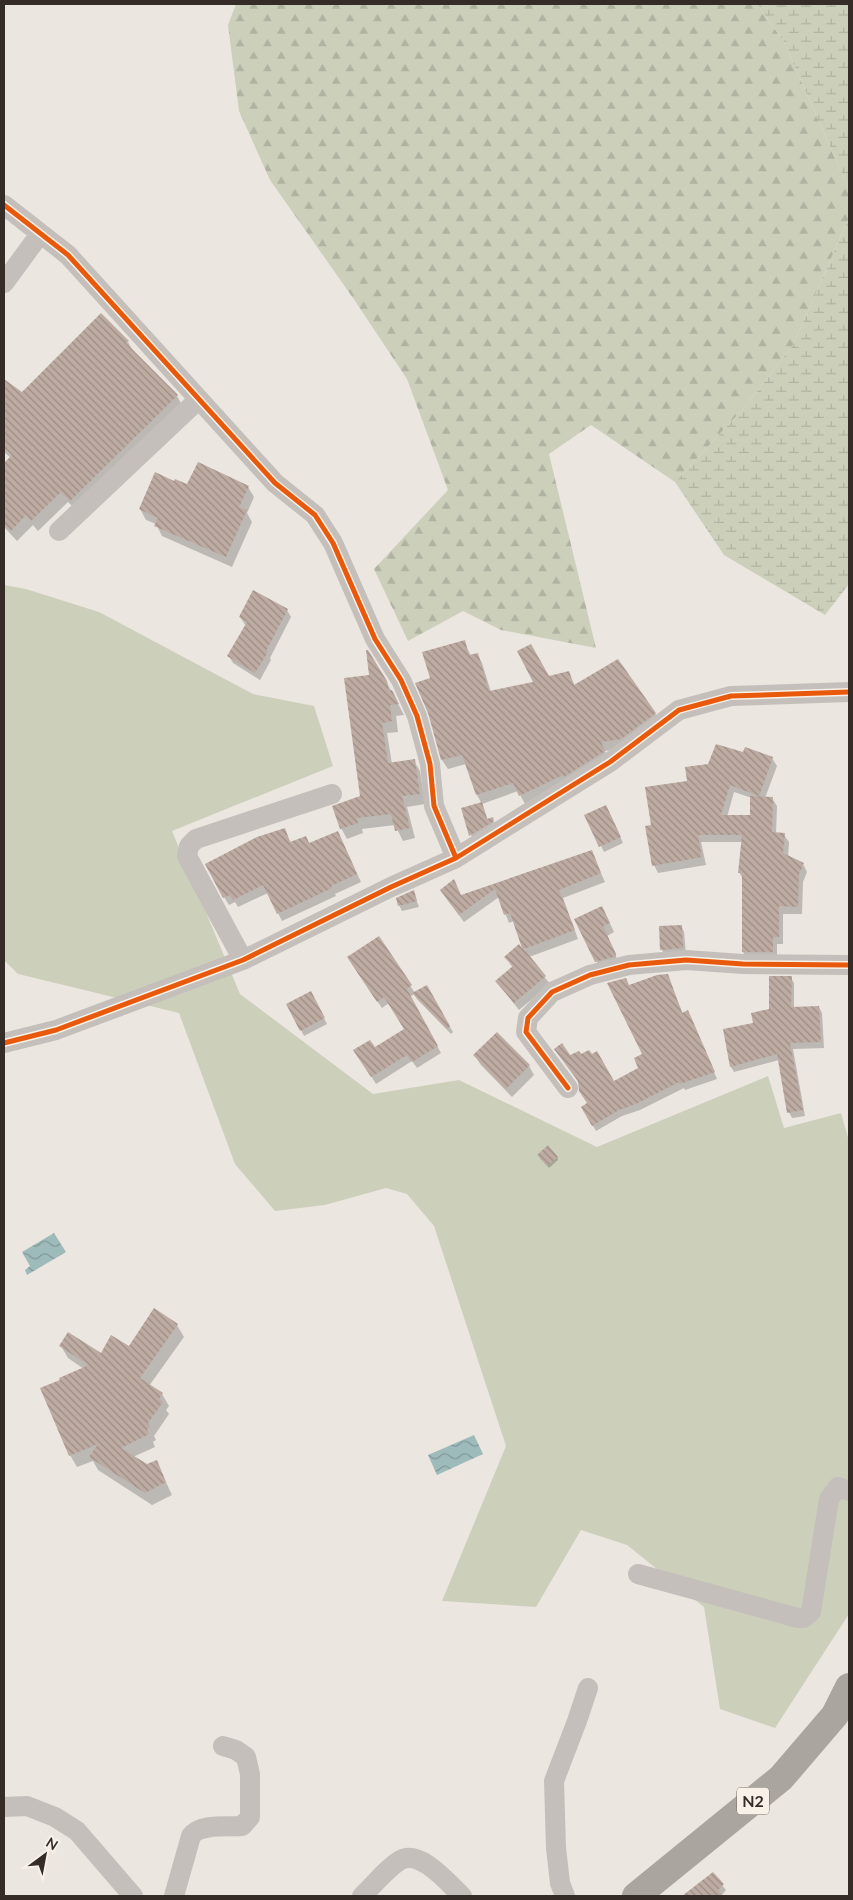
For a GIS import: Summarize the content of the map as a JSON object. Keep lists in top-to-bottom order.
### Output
{
  "streets": {
    "highway": ["N2"]
  },
  "north": "top right"
}
